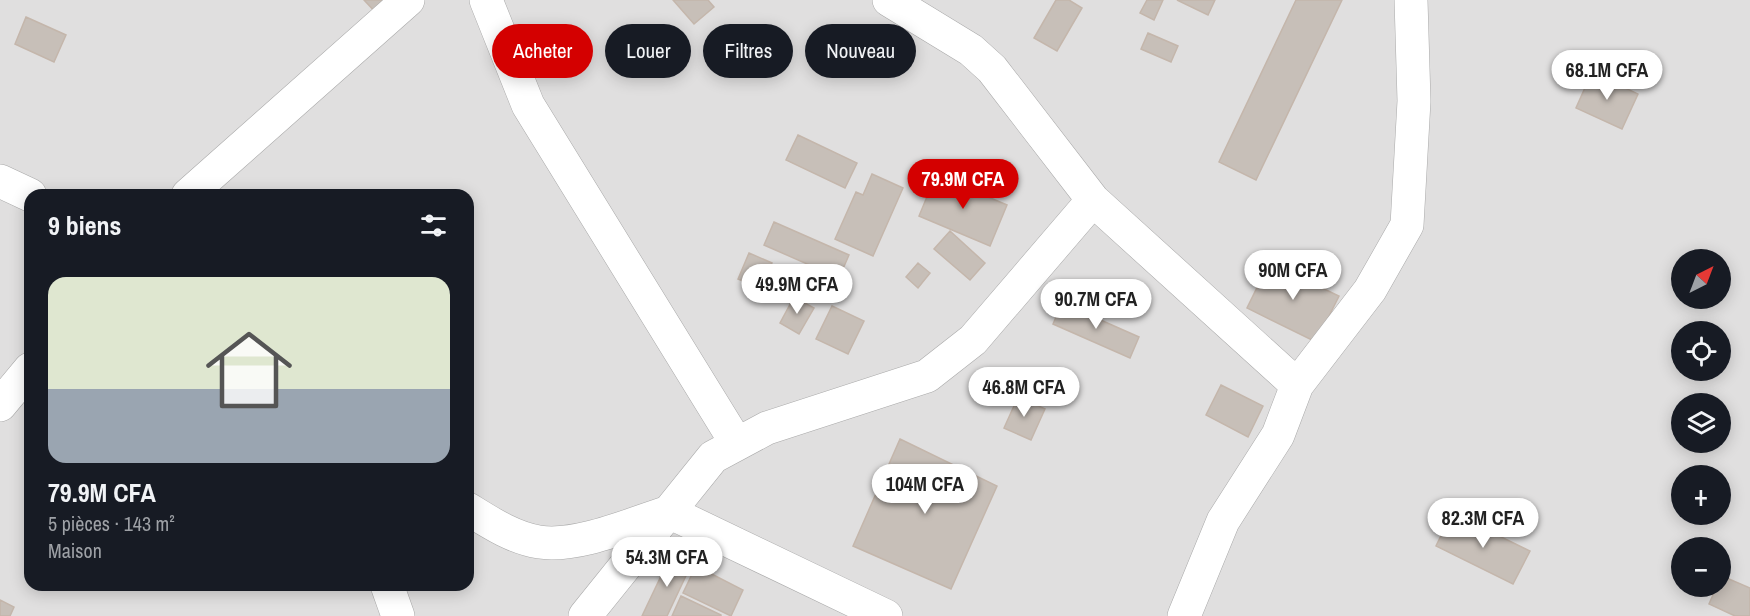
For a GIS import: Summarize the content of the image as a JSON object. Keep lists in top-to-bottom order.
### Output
{
  "north": "top right",
  "page": {
    "chip": [
      "Acheter",
      "Louer",
      "Filtres",
      "Nouveau"
    ],
    "price": [
      "68.1M CFA",
      "79.9M CFA",
      "90M CFA",
      "49.9M CFA",
      "90.7M CFA",
      "46.8M CFA",
      "104M CFA",
      "82.3M CFA",
      "54.3M CFA"
    ],
    "heading": "9 biens",
    "map_buttons": ["+", "−"],
    "list": [
      {
        "name": "79.9M CFA",
        "note": "5 pièces · 143 m² · Maison"
      }
    ]
  }
}
